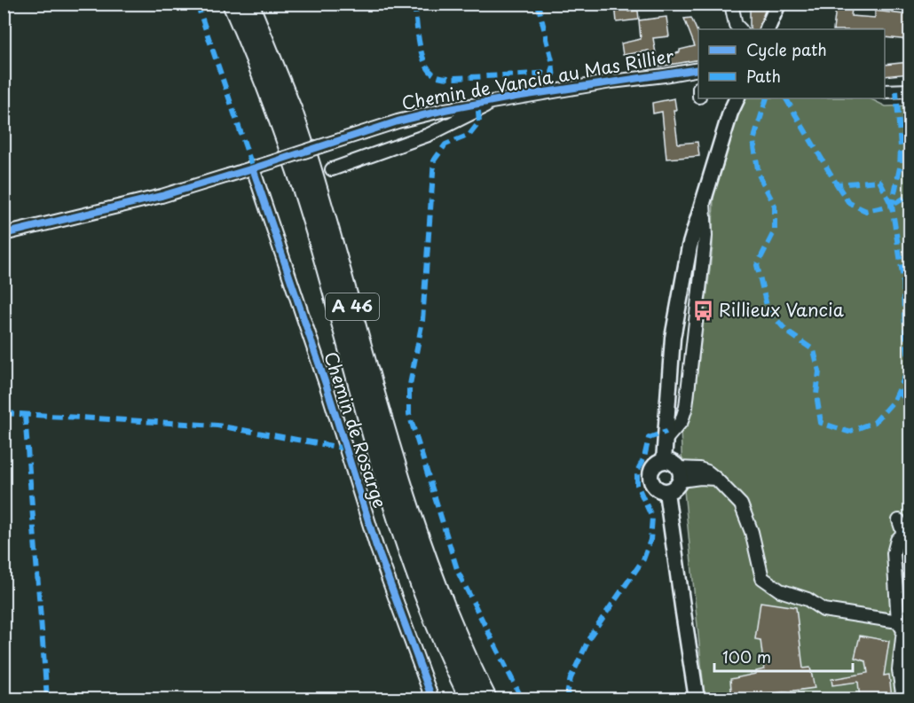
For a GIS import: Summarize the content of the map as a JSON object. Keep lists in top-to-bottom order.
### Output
{
  "streets": {
    "highway": ["A 46"],
    "street": ["Chemin de Vancia au Mas Rillier", "Chemin de Rosarge"]
  },
  "crossings": [
    ["Chemin de Vancia au Mas Rillier", "Chemin de Rosarge"]
  ],
  "places": {
    "bus stop": ["Rillieux Vancia"]
  },
  "legend": ["Cycle path", "Path"],
  "scale_bar": "100 m"
}
